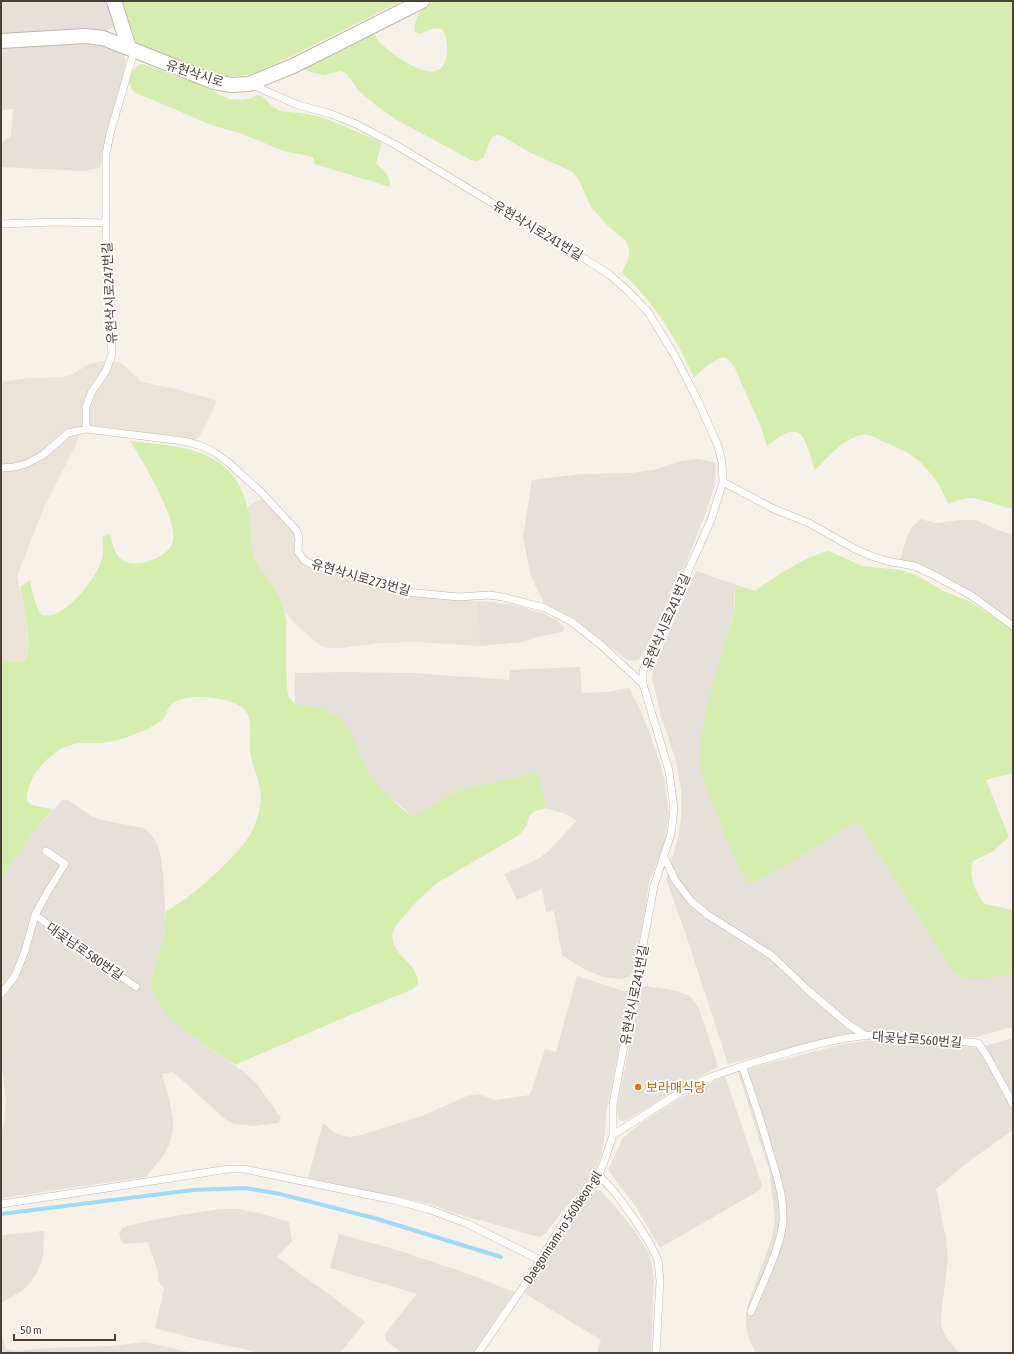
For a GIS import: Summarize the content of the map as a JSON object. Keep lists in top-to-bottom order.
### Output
{
  "streets": {
    "street": ["유현삭시로"],
    "lane": [
      "유현삭시로241번길",
      "유현삭시로247번길",
      "유현삭시로273번길",
      "대곶남로580번길",
      "대곶남로560번길",
      "Daegonnam-ro 560beon-gil"
    ]
  },
  "crossings": [
    ["유현삭시로", "유현삭시로241번길"],
    ["유현삭시로", "유현삭시로247번길"],
    ["유현삭시로241번길", "유현삭시로273번길"],
    ["유현삭시로241번길", "Daegonnam-ro 560beon-gil"],
    ["유현삭시로247번길", "유현삭시로273번길"]
  ],
  "places": ["보라매식당"],
  "scale_bar": "50 m"
}
